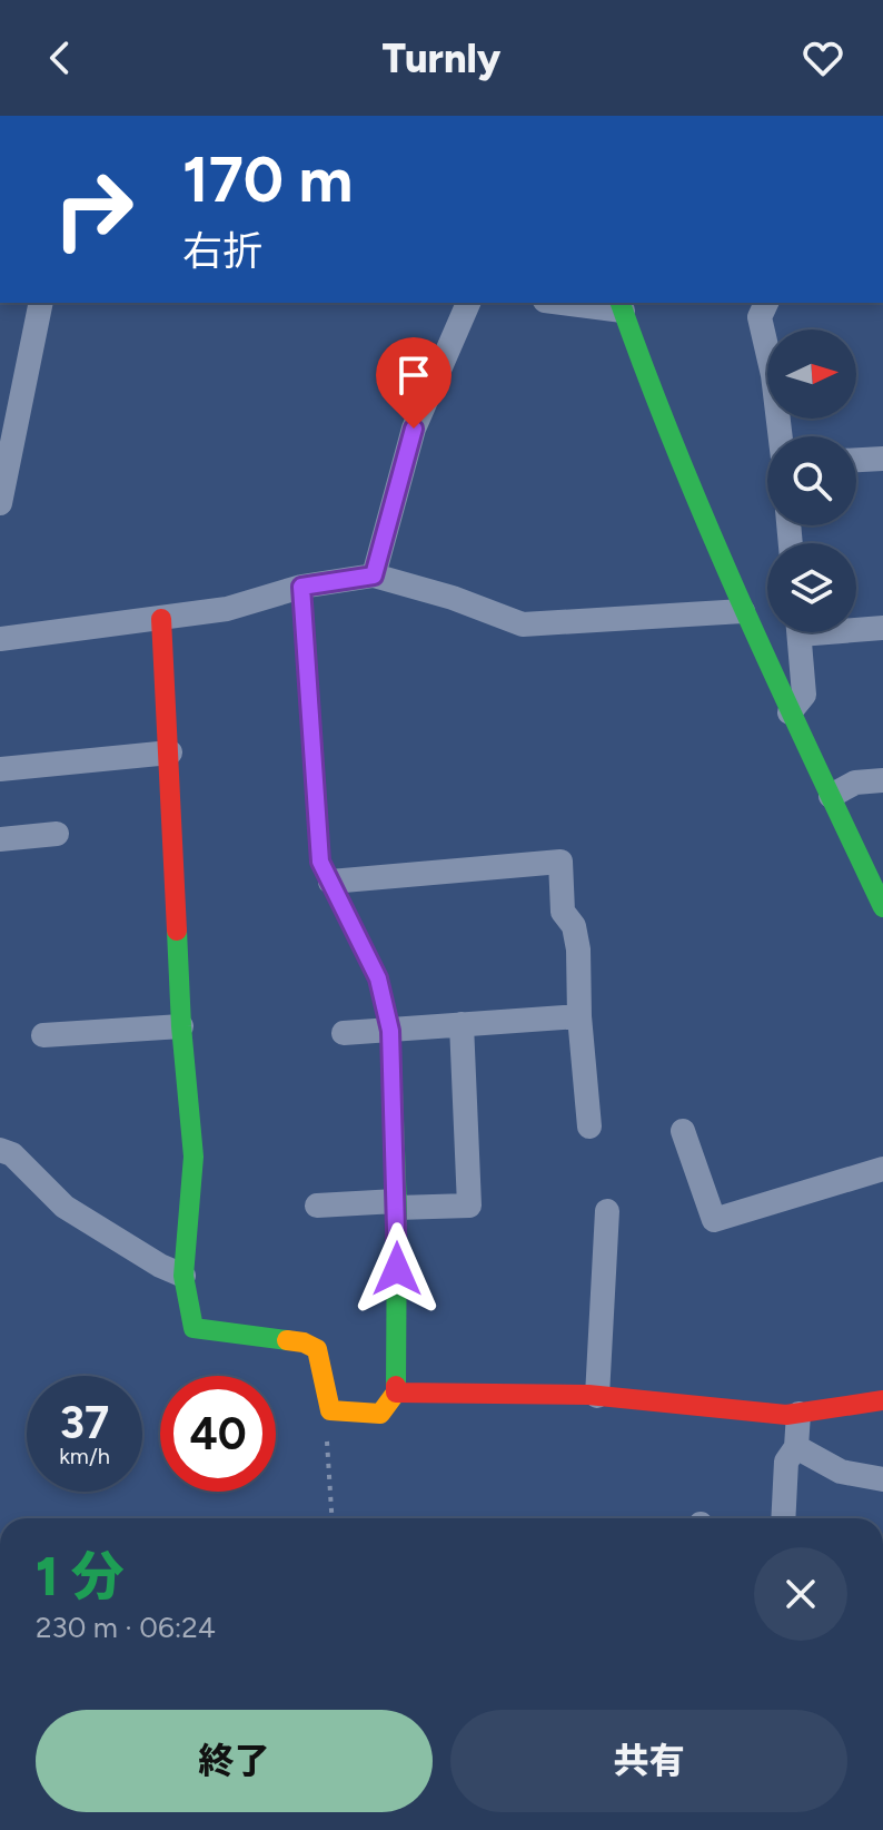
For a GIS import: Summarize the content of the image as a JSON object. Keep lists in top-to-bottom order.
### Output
{
  "north": "right",
  "page": {
    "header": "Turnly",
    "turn": ["170 m", "右折"],
    "speed": "37 km/h",
    "limit": "40",
    "heading": ["1 分", "230 m · 06:24"],
    "buttons": ["終了", "共有"]
  }
}
